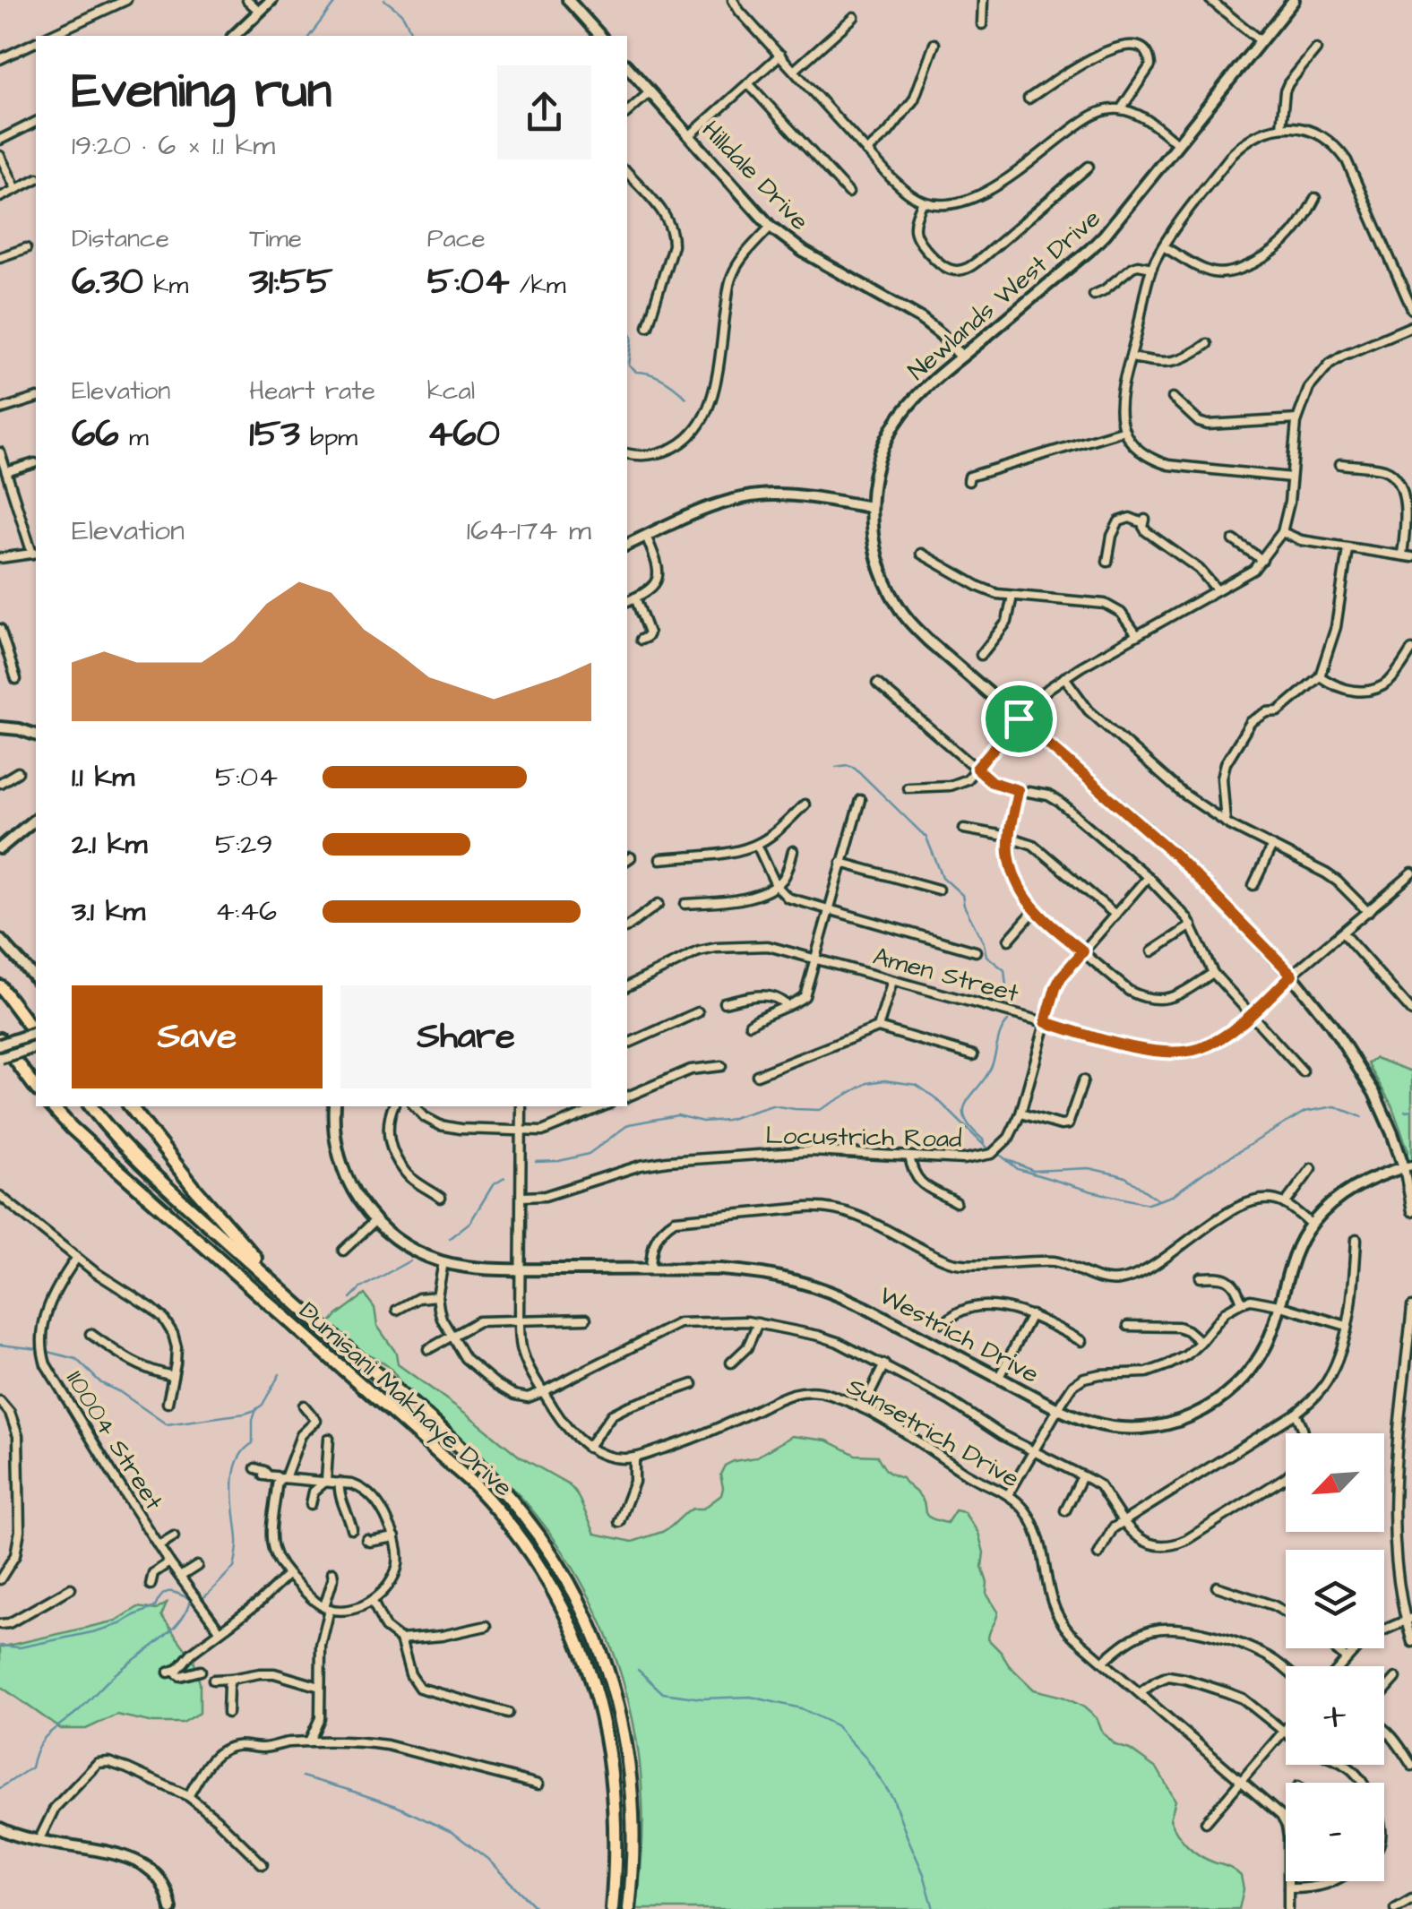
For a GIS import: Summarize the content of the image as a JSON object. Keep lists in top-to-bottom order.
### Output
{
  "streets": {
    "main road": ["Dumisani Makhaye Drive"],
    "street": [
      "Hilldale Drive",
      "Newlands West Drive",
      "Amen Street",
      "Locustrich Road",
      "Westrich Drive",
      "Sunsetrich Drive",
      "110004 Street"
    ]
  },
  "crossings": [
    ["Hilldale Drive", "Newlands West Drive"],
    ["Newlands West Drive", "Amen Street"],
    ["Newlands West Drive", "Westrich Drive"],
    ["Amen Street", "Locustrich Road"]
  ],
  "north": "bottom left",
  "page": {
    "heading": ["Evening run", "19:20 · 6 × 1.1 km"],
    "stats": [
      ["Distance", "6.30 km"],
      ["Time", "31:55"],
      ["Pace", "5:04 /km"],
      ["Elevation", "66 m"],
      ["Heart rate", "153 bpm"],
      ["kcal", "460"]
    ],
    "chart": ["Elevation", "164–174 m"],
    "list": [
      {
        "name": "1.1 km",
        "note": "5:04"
      },
      {
        "name": "2.1 km",
        "note": "5:29"
      },
      {
        "name": "3.1 km",
        "note": "4:46"
      }
    ],
    "buttons": ["Save", "Share"],
    "map_buttons": ["+", "−"]
  }
}
